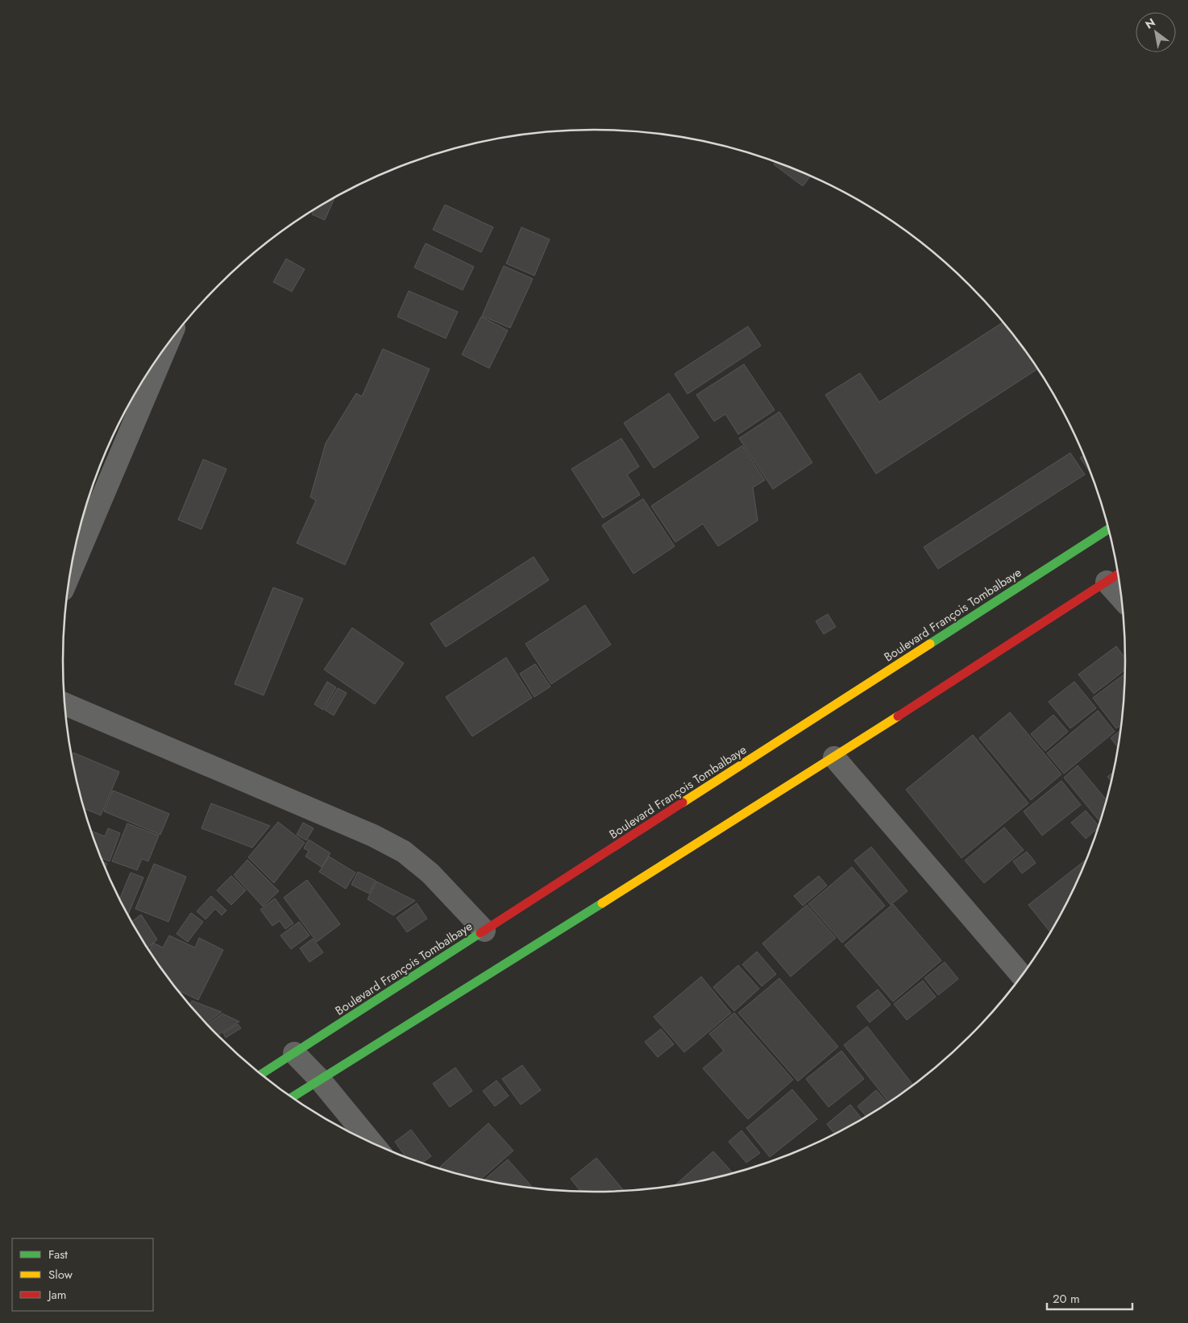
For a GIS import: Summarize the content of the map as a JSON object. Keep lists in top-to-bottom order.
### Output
{
  "streets": {
    "main road": ["Boulevard François Tombalbaye"]
  },
  "legend": ["Fast", "Slow", "Jam"],
  "scale_bar": "20 m",
  "north": "top left"
}
